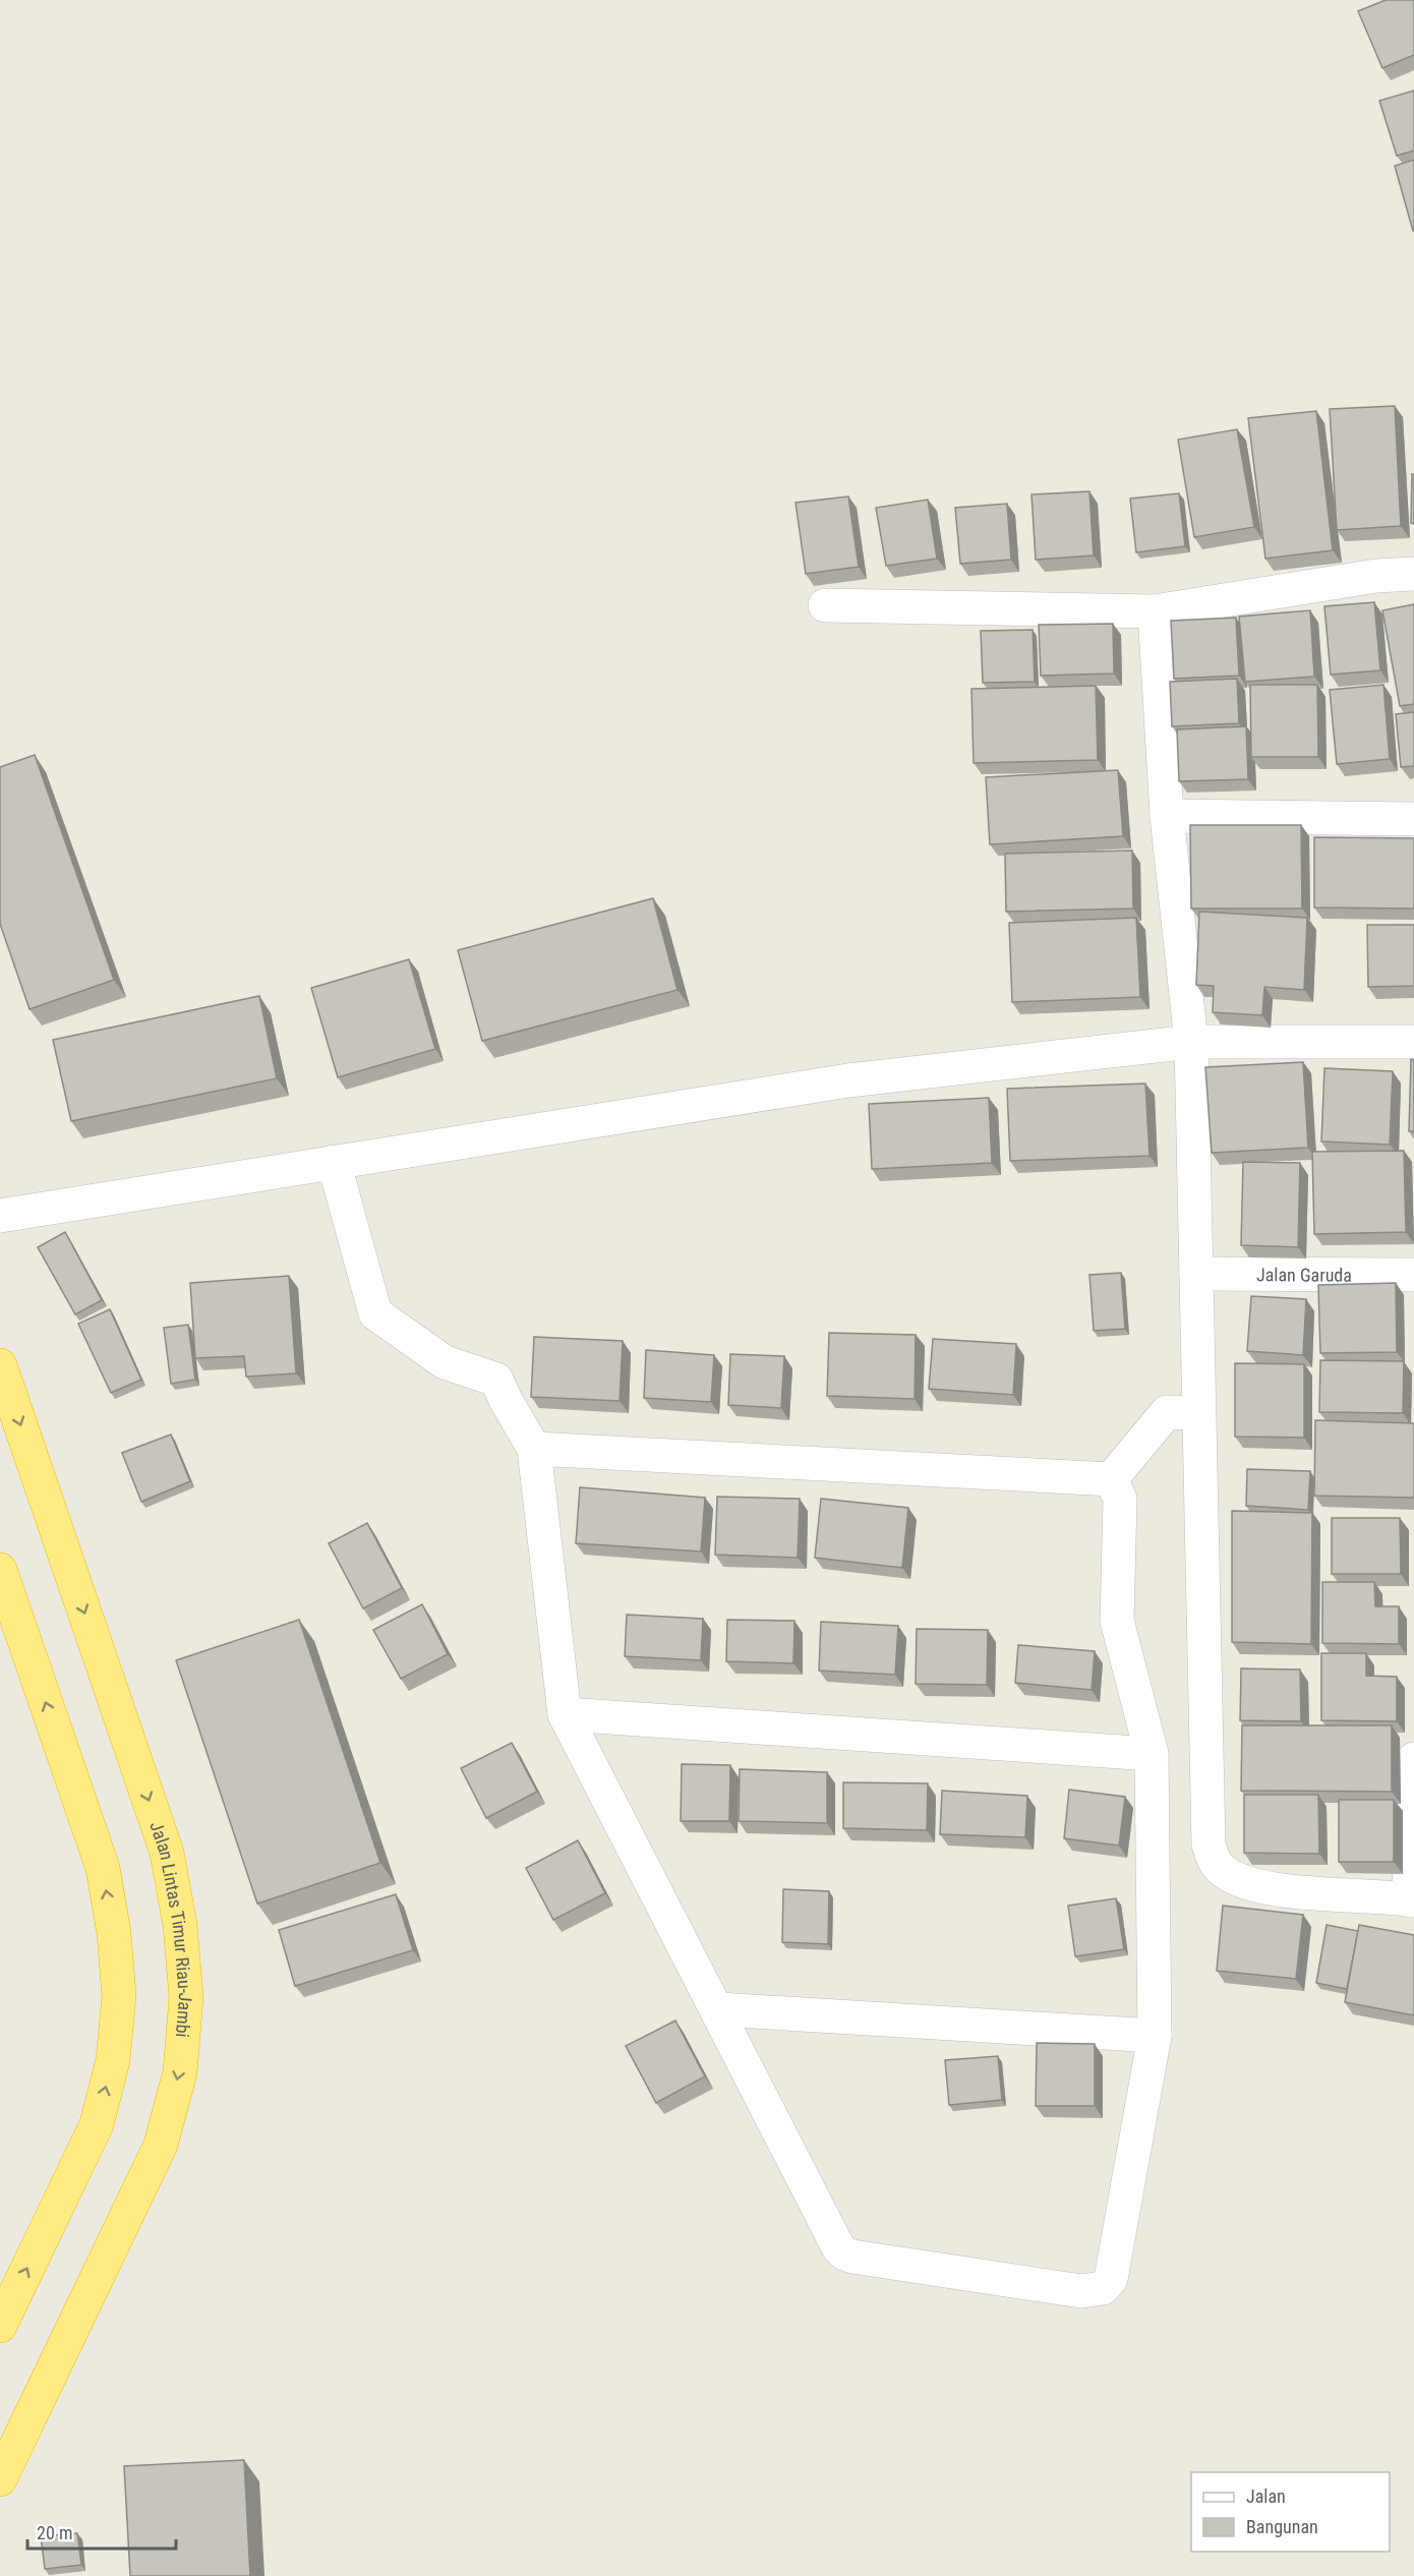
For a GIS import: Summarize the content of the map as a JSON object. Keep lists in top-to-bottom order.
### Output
{
  "streets": {
    "highway": ["Jalan Lintas Timur Riau-Jambi"],
    "street": ["Jalan Garuda"]
  },
  "legend": ["Jalan", "Bangunan"],
  "scale_bar": "20 m"
}
